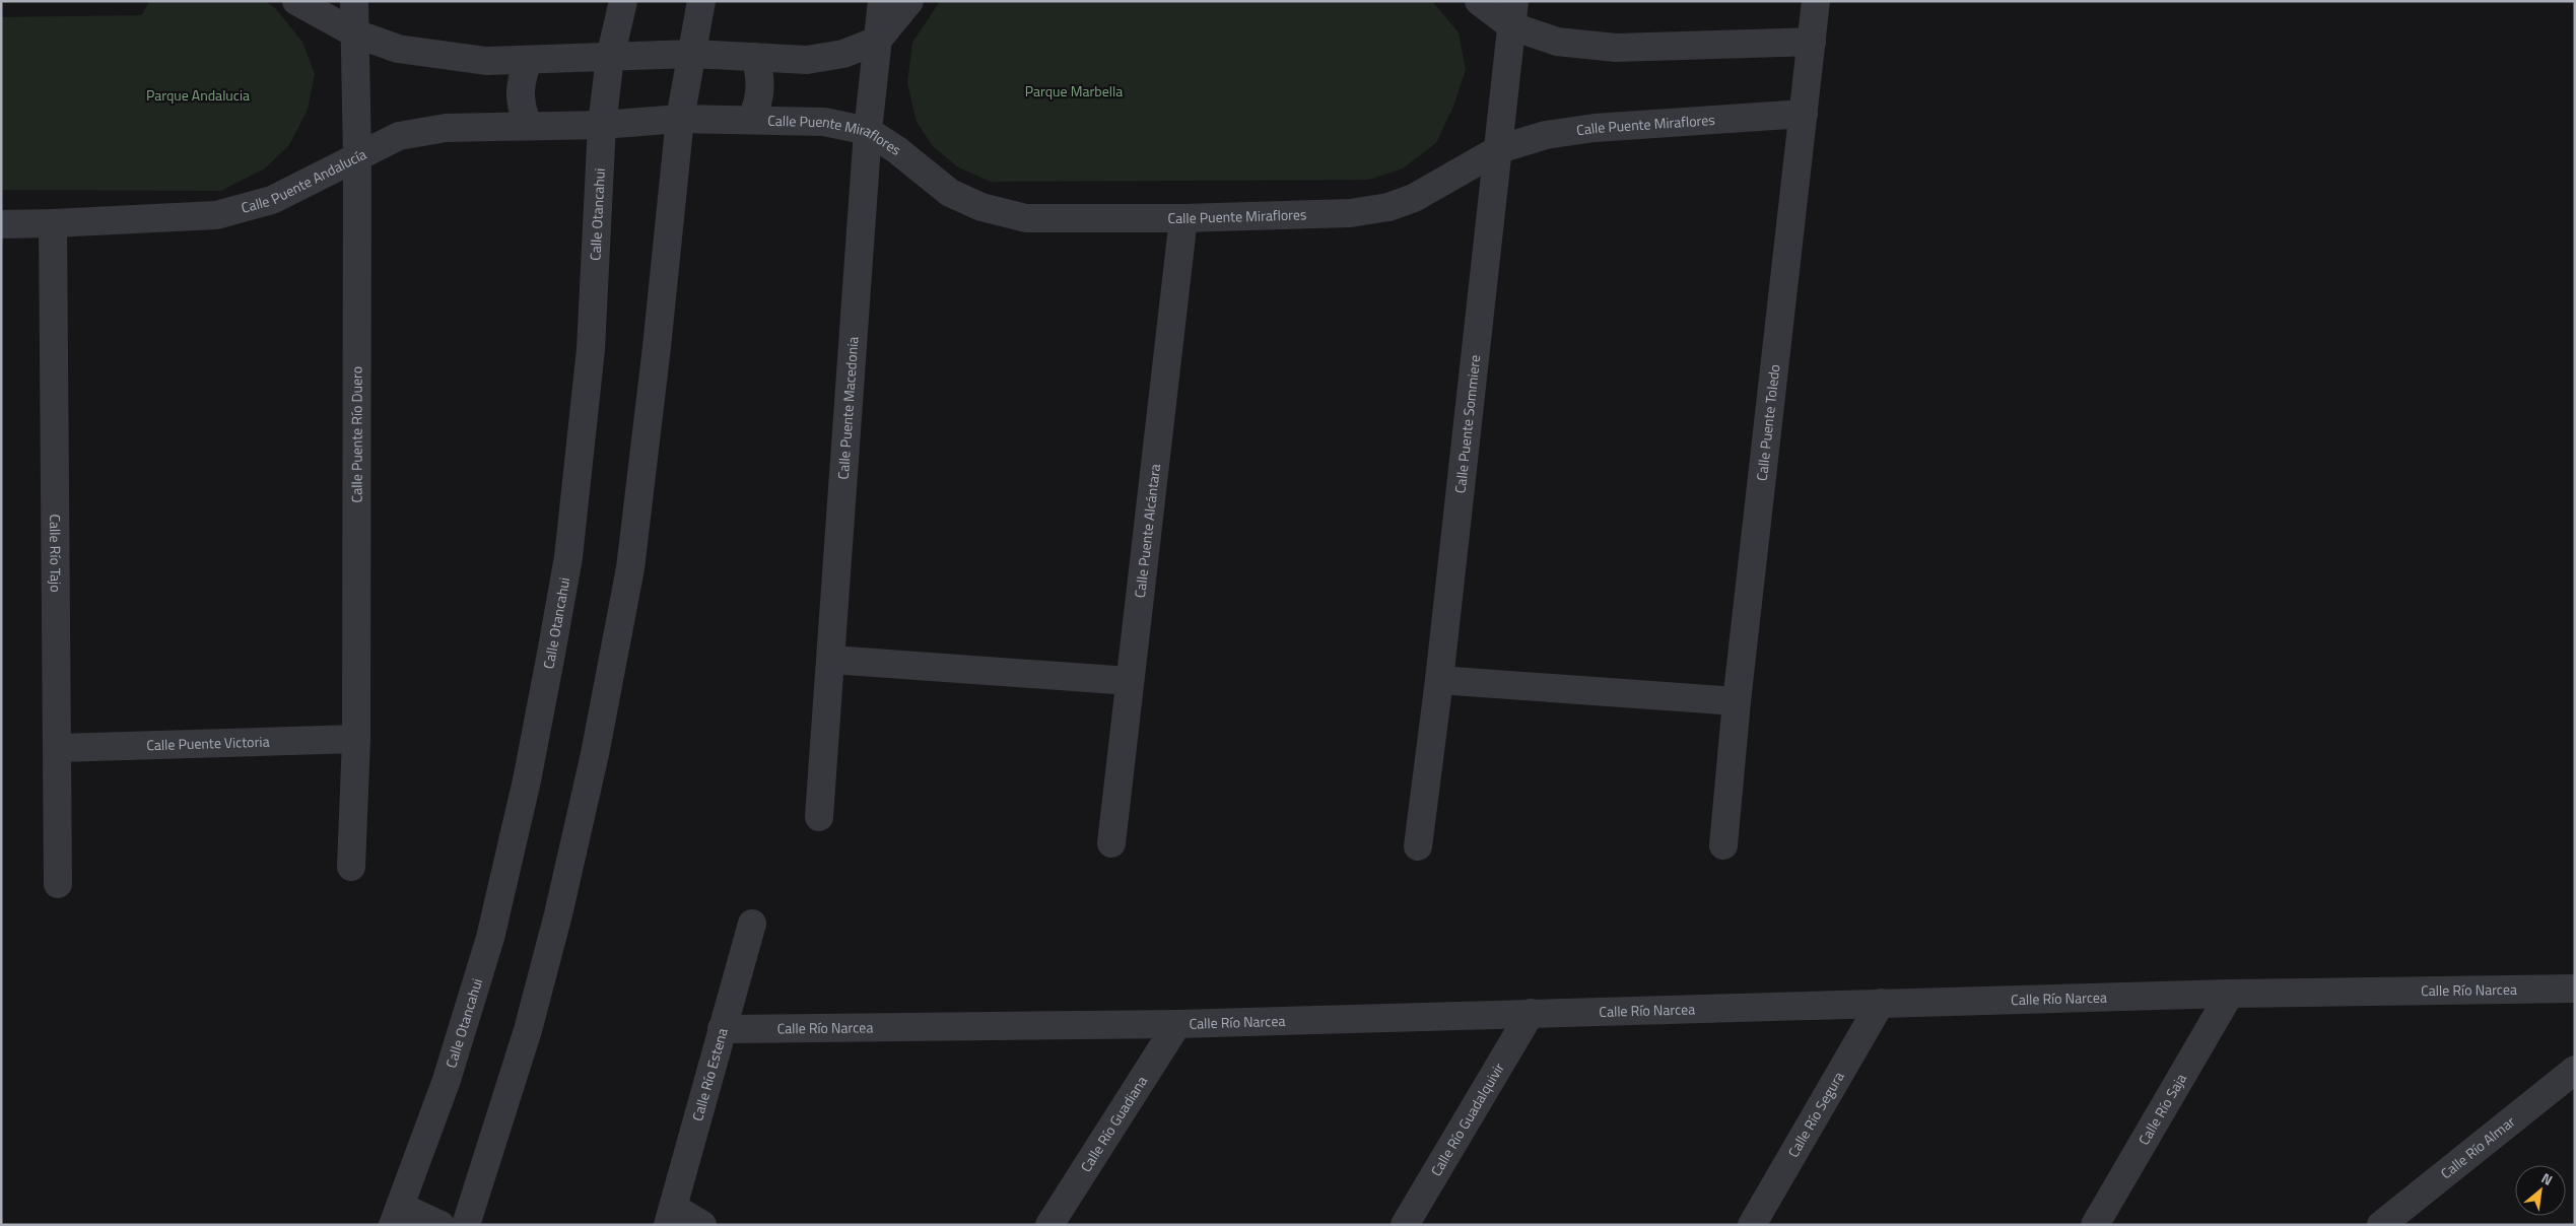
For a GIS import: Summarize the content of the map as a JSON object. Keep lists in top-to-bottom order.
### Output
{
  "streets": {
    "street": [
      "Calle Puente Miraflores",
      "Calle Puente Andalucía",
      "Calle Otancahui",
      "Calle Puente Macedonia",
      "Calle Puente Toledo",
      "Calle Puente Sommiere",
      "Calle Puente Río Duero",
      "Calle Puente Alcántara",
      "Calle Río Tajo",
      "Calle Puente Victoria",
      "Calle Río Narcea",
      "Calle Río Estena",
      "Calle Río Saja",
      "Calle Río Segura",
      "Calle Río Guadalquivir",
      "Calle Río Guadiana",
      "Calle Río Almar"
    ]
  },
  "crossings": [
    ["Calle Puente Miraflores", "Calle Puente Andalucía"],
    ["Calle Puente Miraflores", "Calle Otancahui"],
    ["Calle Puente Miraflores", "Calle Puente Macedonia"],
    ["Calle Puente Miraflores", "Calle Puente Toledo"],
    ["Calle Puente Miraflores", "Calle Puente Sommiere"],
    ["Calle Puente Miraflores", "Calle Puente Alcántara"],
    ["Calle Puente Andalucía", "Calle Otancahui"],
    ["Calle Puente Andalucía", "Calle Puente Río Duero"],
    ["Calle Puente Andalucía", "Calle Río Tajo"],
    ["Calle Puente Río Duero", "Calle Puente Victoria"],
    ["Calle Río Tajo", "Calle Puente Victoria"],
    ["Calle Río Narcea", "Calle Río Estena"],
    ["Calle Río Narcea", "Calle Río Saja"],
    ["Calle Río Narcea", "Calle Río Segura"],
    ["Calle Río Narcea", "Calle Río Guadalquivir"],
    ["Calle Río Narcea", "Calle Río Guadiana"]
  ],
  "parks": ["Parque Marbella", "Parque Andalucia"],
  "north": "top right"
}
